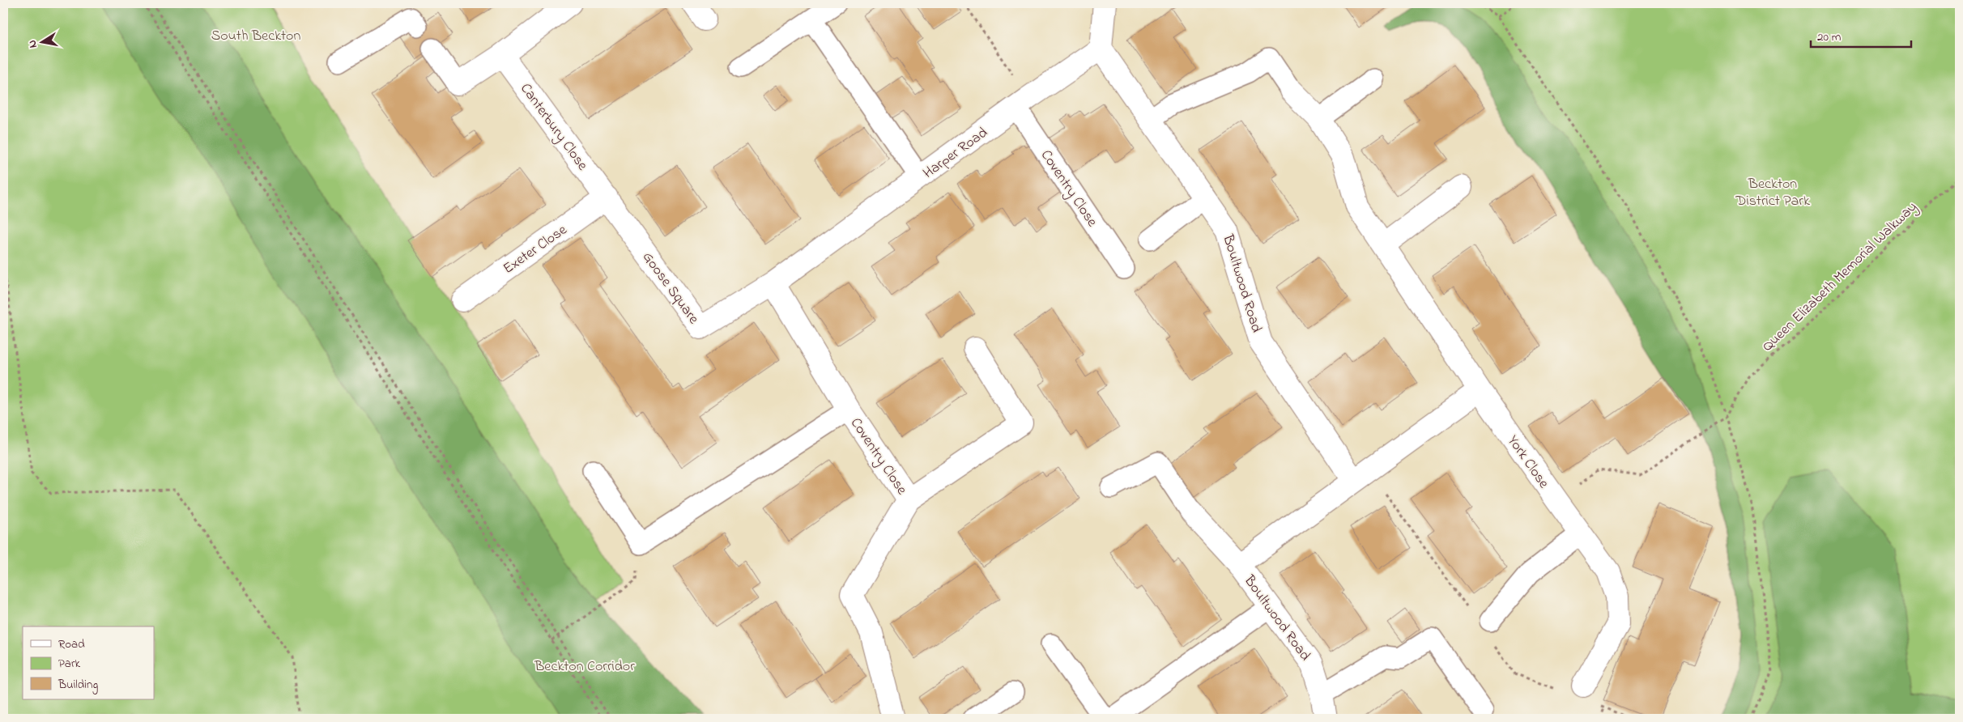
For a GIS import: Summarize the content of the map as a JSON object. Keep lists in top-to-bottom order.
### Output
{
  "streets": {
    "street": [
      "Canterbury Close",
      "Harper Road",
      "Coventry Close",
      "Exeter Close",
      "Boultwood Road",
      "Goose Square",
      "York Close"
    ],
    "path": ["Queen Elizabeth Memorial Walkway"]
  },
  "crossings": [
    ["Canterbury Close", "Exeter Close"],
    ["Canterbury Close", "Goose Square"],
    ["Harper Road", "Coventry Close"],
    ["Harper Road", "Boultwood Road"],
    ["Harper Road", "Goose Square"],
    ["Coventry Close", "Goose Square"],
    ["Exeter Close", "Goose Square"],
    ["Boultwood Road", "York Close"]
  ],
  "parks": ["South Beckton", "Beckton District Park", "Beckton Corridor"],
  "legend": ["Road", "Park", "Building"],
  "scale_bar": "20 m",
  "north": "left"
}
